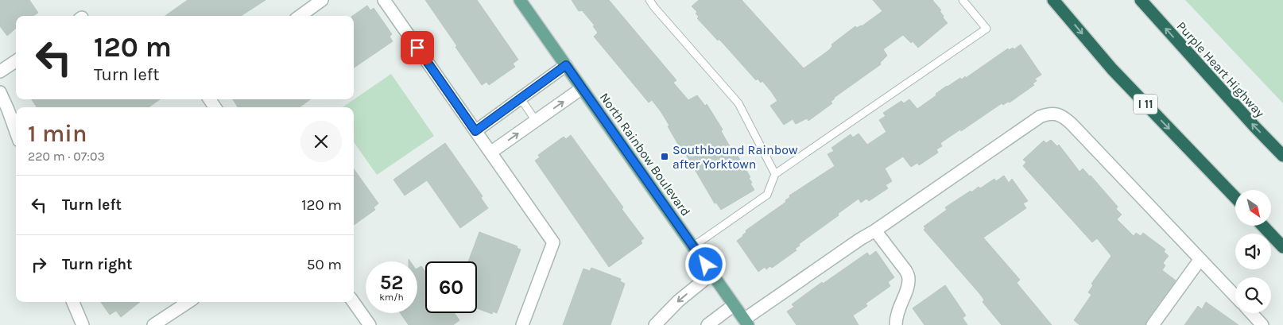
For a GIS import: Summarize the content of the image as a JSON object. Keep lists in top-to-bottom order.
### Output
{
  "streets": {
    "highway": ["Purple Heart Highway", "I 11"],
    "main road": ["North Rainbow Boulevard"]
  },
  "places": {
    "transit": ["Southbound Rainbow after Yorktown"]
  },
  "north": "bottom right",
  "page": {
    "turn": ["120 m", "Turn left"],
    "heading": ["1 min", "220 m · 07:03"],
    "list": [
      {
        "name": "Turn left",
        "value": "120 m"
      },
      {
        "name": "Turn right",
        "value": "50 m"
      }
    ],
    "speed": "52 km/h",
    "limit": "60"
  }
}
